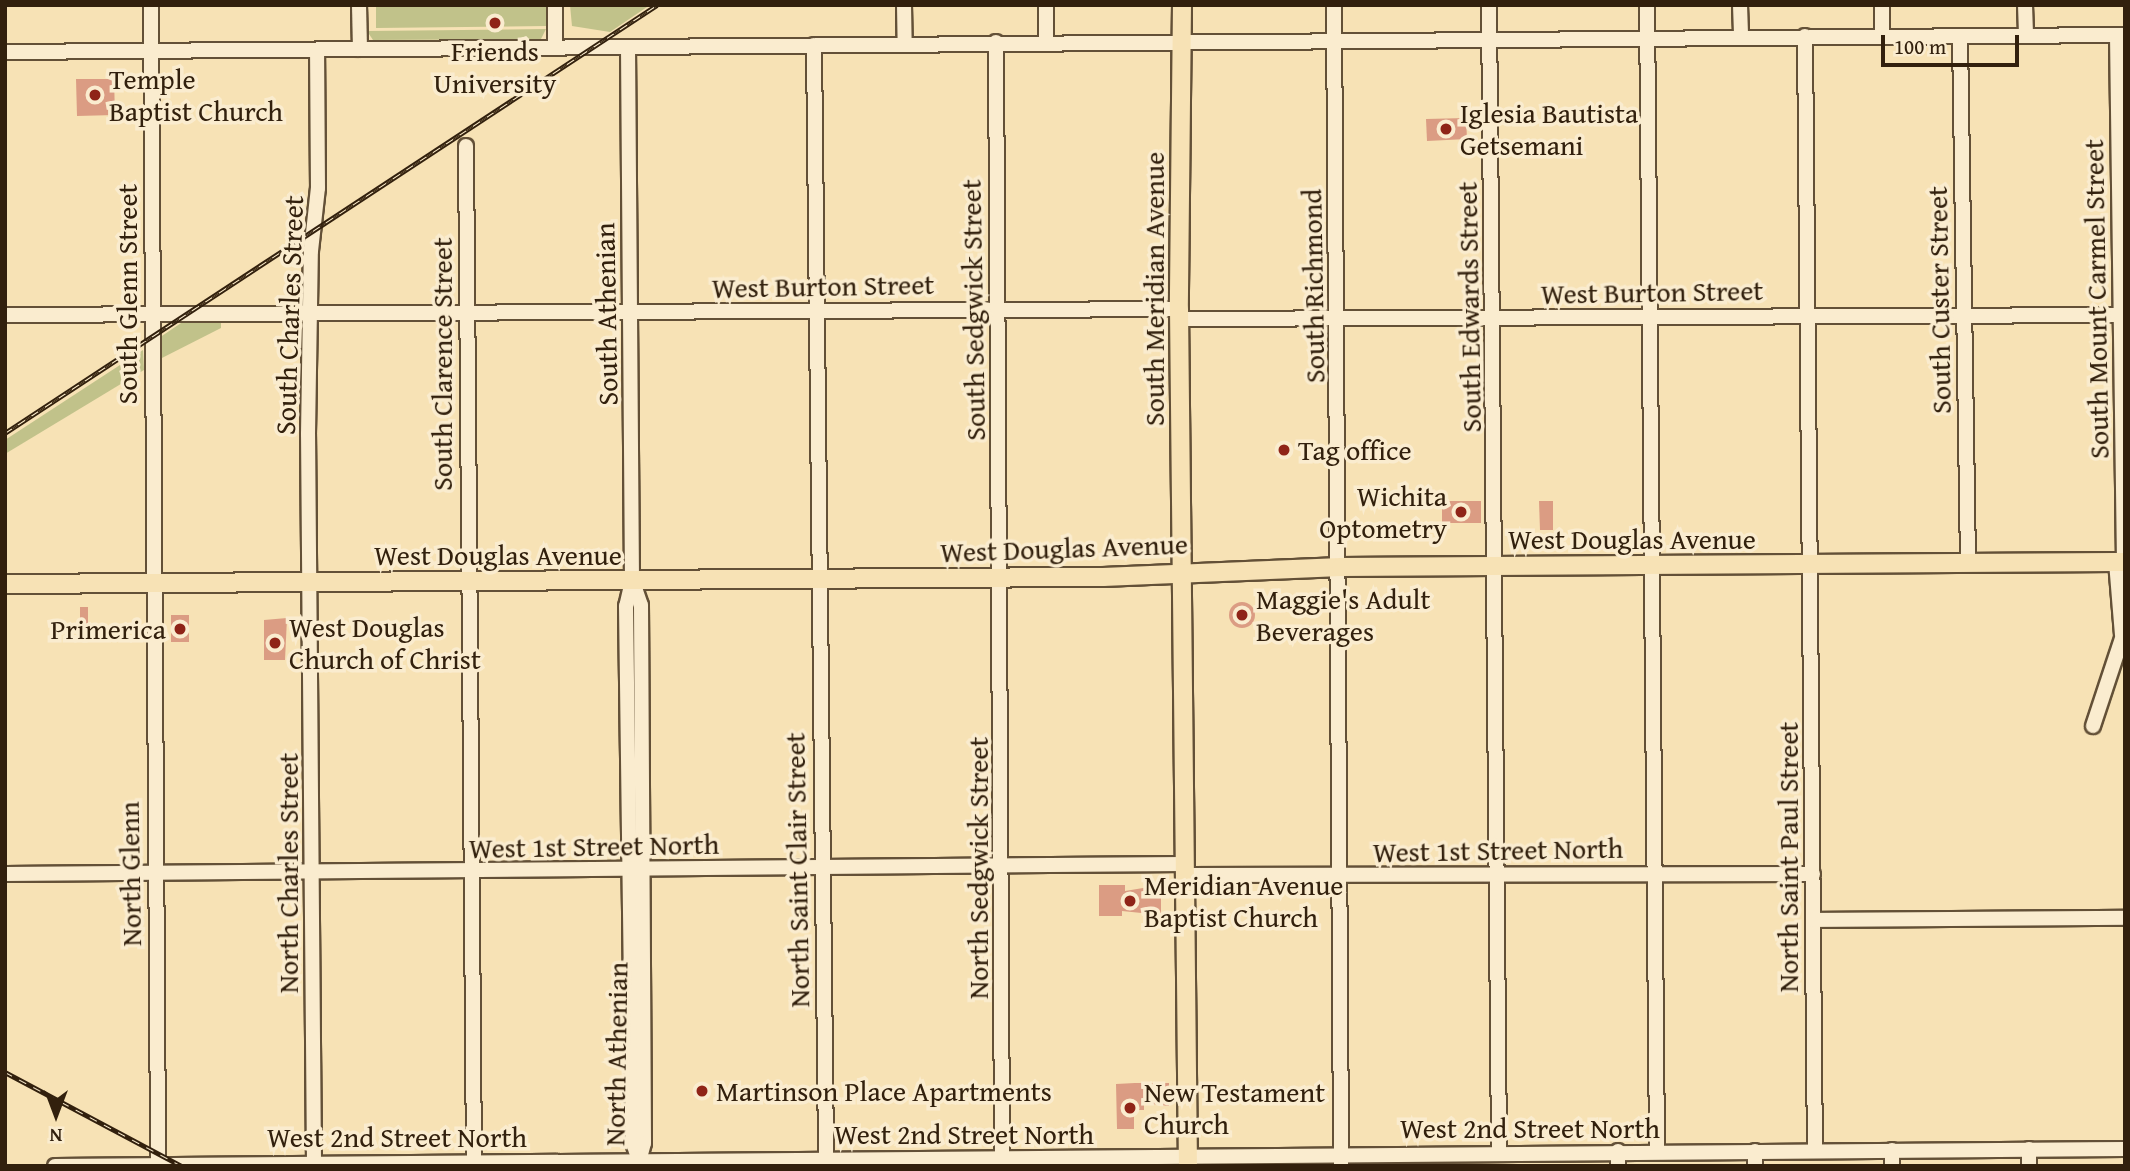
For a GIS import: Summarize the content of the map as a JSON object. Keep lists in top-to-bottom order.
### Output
{
  "streets": {
    "main road": ["South Meridian Avenue", "West Douglas Avenue"],
    "street": [
      "West Burton Street",
      "South Richmond",
      "South Glenn Street",
      "South Mount Carmel Street",
      "South Custer Street",
      "South Edwards Street",
      "South Sedgwick Street",
      "South Athenian",
      "South Charles Street",
      "South Clarence Street",
      "West 1st Street North",
      "North Saint Paul Street",
      "North Sedgwick Street",
      "North Saint Clair Street",
      "North Charles Street",
      "North Glenn",
      "North Athenian",
      "West 2nd Street North"
    ]
  },
  "crossings": [
    ["West Burton Street", "South Richmond"],
    ["West Burton Street", "South Meridian Avenue"],
    ["West Burton Street", "South Glenn Street"],
    ["West Burton Street", "South Mount Carmel Street"],
    ["West Burton Street", "South Custer Street"],
    ["West Burton Street", "South Edwards Street"],
    ["West Burton Street", "South Sedgwick Street"],
    ["West Burton Street", "South Athenian"],
    ["West Burton Street", "South Charles Street"],
    ["West Burton Street", "South Clarence Street"],
    ["West Burton Street", "North Saint Paul Street"],
    ["West Burton Street", "North Saint Clair Street"],
    ["South Richmond", "West Douglas Avenue"],
    ["South Richmond", "West 1st Street North"],
    ["South Richmond", "West 2nd Street North"],
    ["South Meridian Avenue", "West Douglas Avenue"],
    ["South Meridian Avenue", "West 1st Street North"],
    ["South Meridian Avenue", "West 2nd Street North"],
    ["South Glenn Street", "West Douglas Avenue"],
    ["South Glenn Street", "North Glenn"],
    ["South Mount Carmel Street", "West Douglas Avenue"],
    ["South Custer Street", "West Douglas Avenue"],
    ["South Edwards Street", "West Douglas Avenue"],
    ["South Edwards Street", "West 1st Street North"],
    ["South Edwards Street", "West 2nd Street North"],
    ["South Sedgwick Street", "West Douglas Avenue"],
    ["South Sedgwick Street", "North Sedgwick Street"],
    ["South Athenian", "West Douglas Avenue"],
    ["South Athenian", "North Athenian"],
    ["South Charles Street", "West Douglas Avenue"],
    ["South Charles Street", "North Charles Street"],
    ["South Clarence Street", "West Douglas Avenue"],
    ["South Clarence Street", "West 1st Street North"],
    ["South Clarence Street", "West 2nd Street North"],
    ["West Douglas Avenue", "North Saint Paul Street"],
    ["West Douglas Avenue", "North Sedgwick Street"],
    ["West Douglas Avenue", "North Saint Clair Street"],
    ["West Douglas Avenue", "North Charles Street"],
    ["West Douglas Avenue", "North Glenn"],
    ["West Douglas Avenue", "North Athenian"],
    ["West 1st Street North", "North Saint Paul Street"],
    ["West 1st Street North", "North Sedgwick Street"],
    ["West 1st Street North", "North Saint Clair Street"],
    ["West 1st Street North", "North Charles Street"],
    ["West 1st Street North", "North Glenn"],
    ["West 1st Street North", "North Athenian"],
    ["North Saint Paul Street", "West 2nd Street North"],
    ["North Sedgwick Street", "West 2nd Street North"],
    ["North Saint Clair Street", "West 2nd Street North"],
    ["North Charles Street", "West 2nd Street North"],
    ["North Glenn", "West 2nd Street North"],
    ["North Athenian", "West 2nd Street North"]
  ],
  "places": [
    "Friends University",
    "Temple Baptist Church",
    "Iglesia Bautista Getsemani",
    "Tag office",
    "Wichita Optometry",
    "Maggie's Adult Beverages",
    "Primerica",
    "West Douglas Church of Christ",
    "Meridian Avenue Baptist Church",
    "Martinson Place Apartments",
    "New Testament Church"
  ],
  "scale_bar": "100 m",
  "north": "bottom"
}
